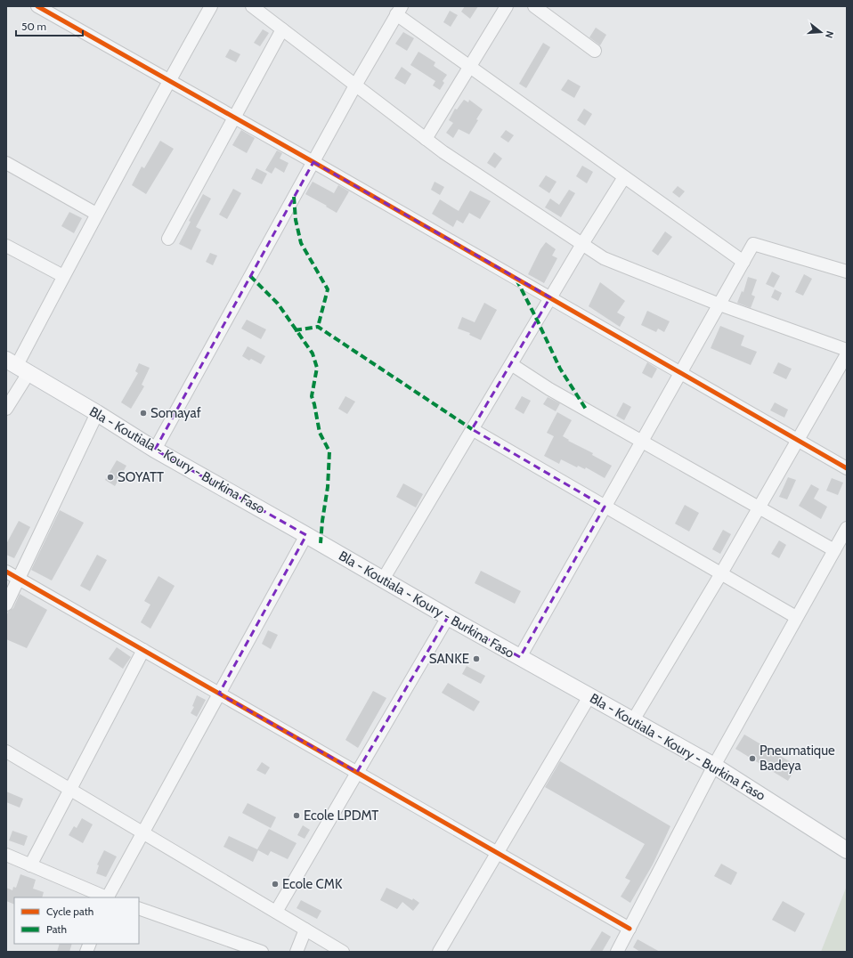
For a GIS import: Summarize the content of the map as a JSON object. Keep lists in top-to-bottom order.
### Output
{
  "streets": {
    "main road": ["Bla - Koutiala - Koury - Burkina Faso"]
  },
  "places": [
    "Somayaf",
    "SOYATT",
    "SANKE",
    "Pneumatique Badeya",
    "Ecole LPDMT",
    "Ecole CMK"
  ],
  "legend": ["Cycle path", "Path"],
  "scale_bar": "50 m",
  "north": "right"
}
